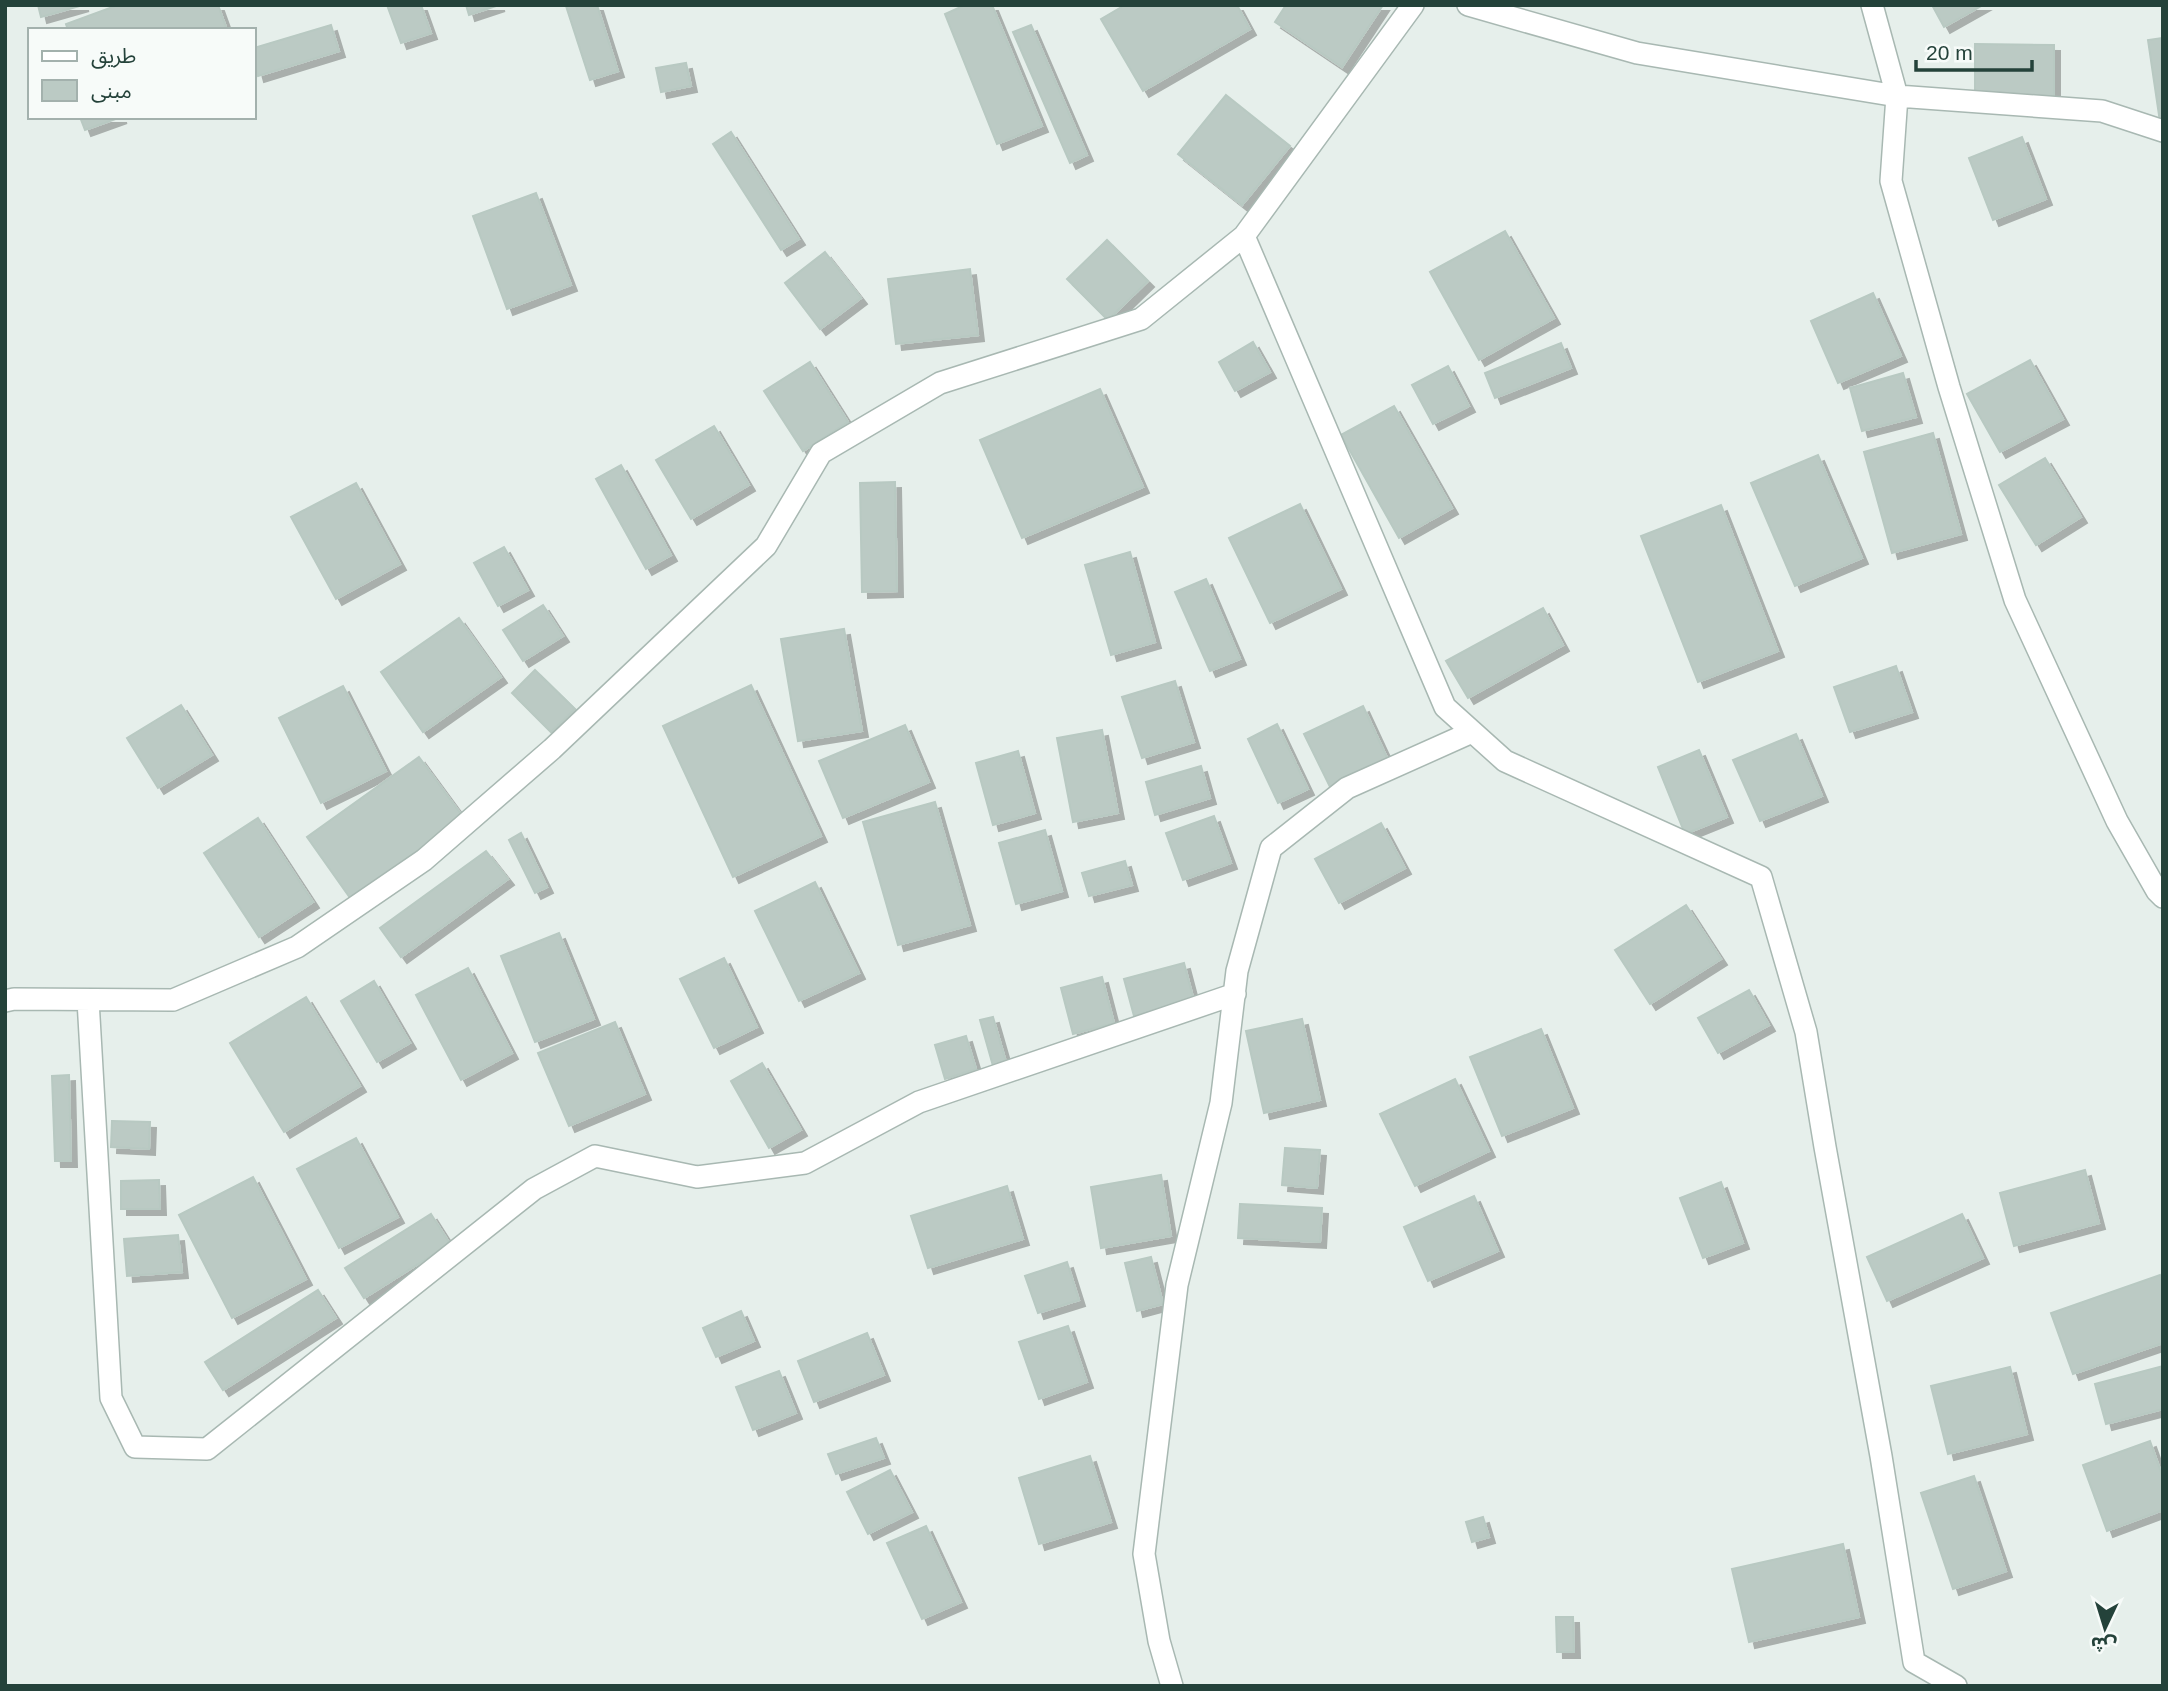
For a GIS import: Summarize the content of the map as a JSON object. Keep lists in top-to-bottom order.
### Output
{
  "legend": ["طريق", "مبنى"],
  "scale_bar": "20 m",
  "north": "bottom"
}
